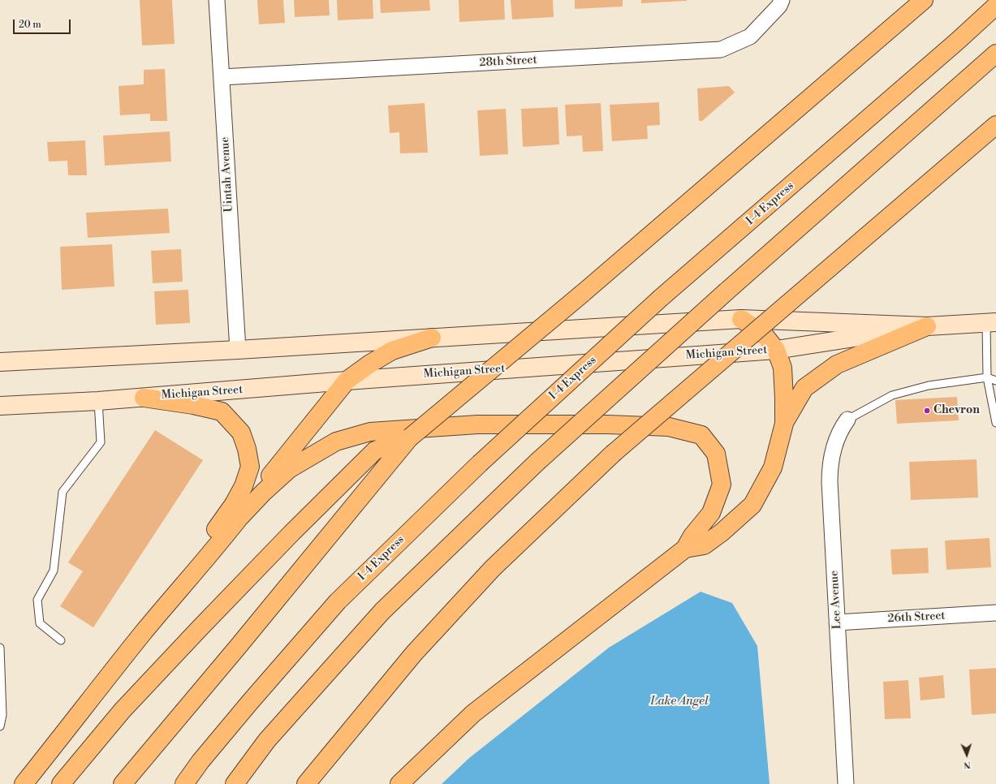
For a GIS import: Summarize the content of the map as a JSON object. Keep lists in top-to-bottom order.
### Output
{
  "streets": {
    "highway": ["I-4 Express"],
    "main road": ["Michigan Street"],
    "street": [
      "28th Street",
      "Uintah Avenue",
      "Lee Avenue",
      "26th Street"
    ]
  },
  "crossings": [
    ["28th Street", "Uintah Avenue"],
    ["Uintah Avenue", "Michigan Street"],
    ["Lee Avenue", "26th Street"]
  ],
  "water": ["Lake Angel"],
  "places": ["Chevron"],
  "scale_bar": "20 m",
  "north": "bottom"
}
